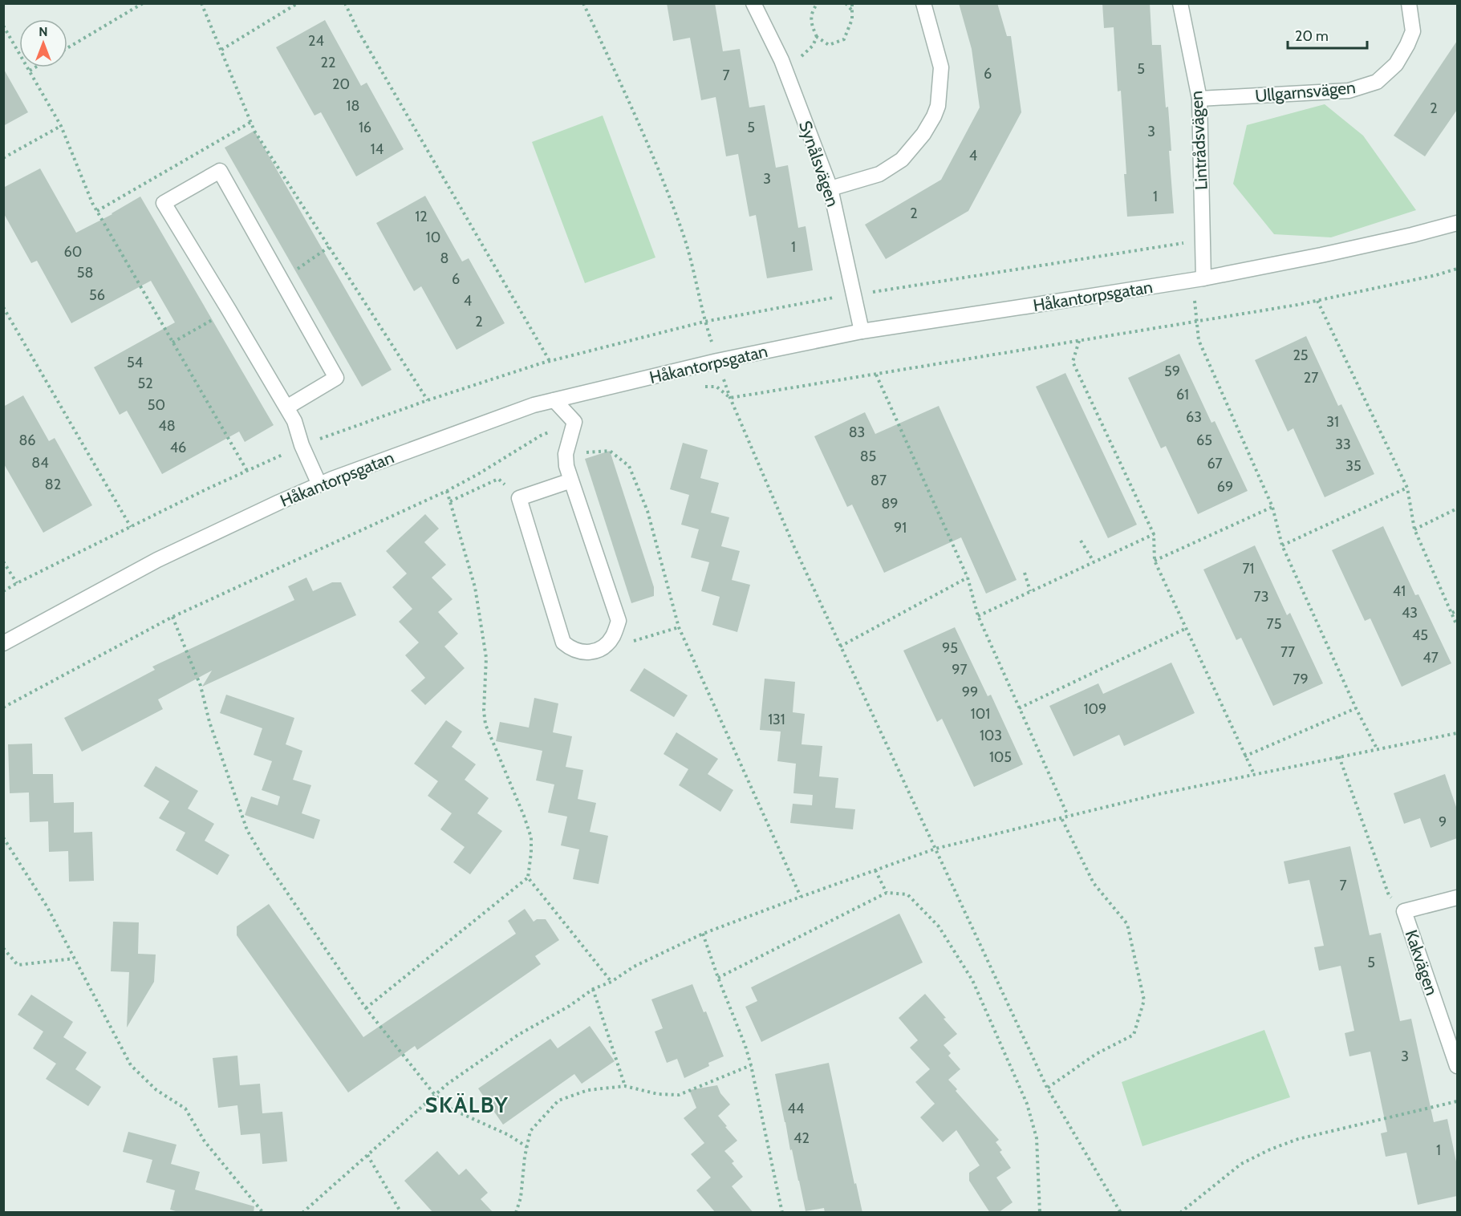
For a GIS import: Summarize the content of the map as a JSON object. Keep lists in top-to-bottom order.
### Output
{
  "streets": {
    "street": [
      "Ullgarnsvägen",
      "Lintrådsvägen",
      "Synålsvägen",
      "Håkantorpsgatan",
      "Kakvägen"
    ]
  },
  "crossings": [
    ["Ullgarnsvägen", "Lintrådsvägen"],
    ["Lintrådsvägen", "Håkantorpsgatan"],
    ["Synålsvägen", "Håkantorpsgatan"]
  ],
  "districts": ["SKÄLBY"],
  "house_numbers": [
    "24",
    "22",
    "5",
    "6",
    "7",
    "20",
    "18",
    "2",
    "16",
    "5",
    "3",
    "14",
    "4",
    "3",
    "1",
    "2",
    "12",
    "10",
    "1",
    "60",
    "8",
    "58",
    "6",
    "56",
    "4",
    "2",
    "25",
    "54",
    "59",
    "27",
    "52",
    "61",
    "50",
    "63",
    "31",
    "48",
    "83",
    "86",
    "65",
    "33",
    "46",
    "85",
    "84",
    "67",
    "35",
    "87",
    "82",
    "69",
    "89",
    "91",
    "71",
    "41",
    "73",
    "43",
    "75",
    "45",
    "95",
    "77",
    "47",
    "97",
    "79",
    "99",
    "109",
    "101",
    "131",
    "103",
    "105",
    "9",
    "7",
    "5",
    "3",
    "44",
    "42",
    "1"
  ],
  "scale_bar": "20 m",
  "north": "top"
}
